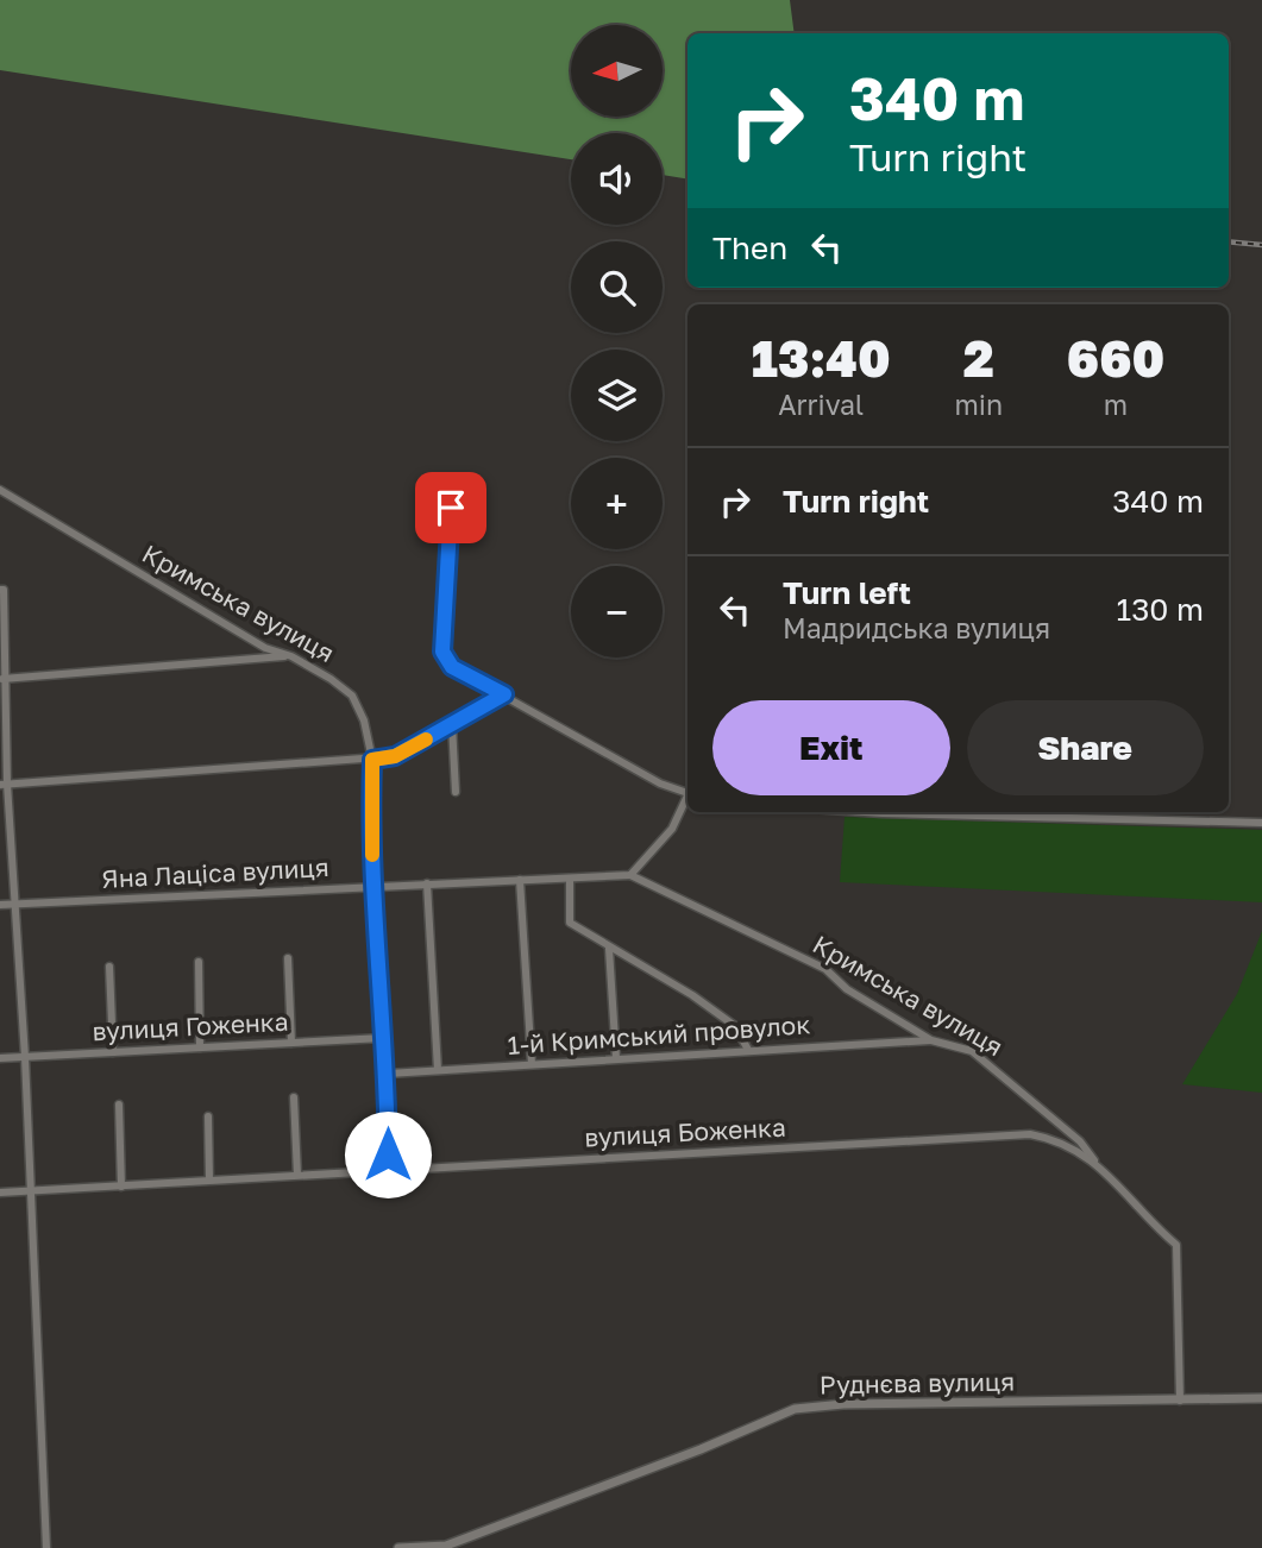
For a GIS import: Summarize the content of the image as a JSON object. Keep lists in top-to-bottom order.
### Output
{
  "streets": {
    "street": [
      "Кримська вулиця",
      "Яна Лаціса вулиця",
      "вулиця Гоженка",
      "1-й Кримський провулок",
      "вулиця Боженка",
      "Руднєва вулиця"
    ]
  },
  "crossings": [
    ["Кримська вулиця", "Яна Лаціса вулиця"],
    ["Кримська вулиця", "вулиця Гоженка"],
    ["Кримська вулиця", "1-й Кримський провулок"],
    ["Кримська вулиця", "вулиця Боженка"],
    ["вулиця Боженка", "Руднєва вулиця"]
  ],
  "north": "left",
  "page": {
    "map_buttons": ["+", "−"],
    "turn": ["340 m", "Turn right"],
    "then": "Then",
    "eta": [
      "13:40",
      "Arrival",
      "2",
      "min",
      "660",
      "m"
    ],
    "list": [
      {
        "name": "Turn right",
        "value": "340 m"
      },
      {
        "name": "Turn left",
        "note": "Мадридська вулиця",
        "value": "130 m"
      }
    ],
    "buttons": ["Exit", "Share"]
  }
}
